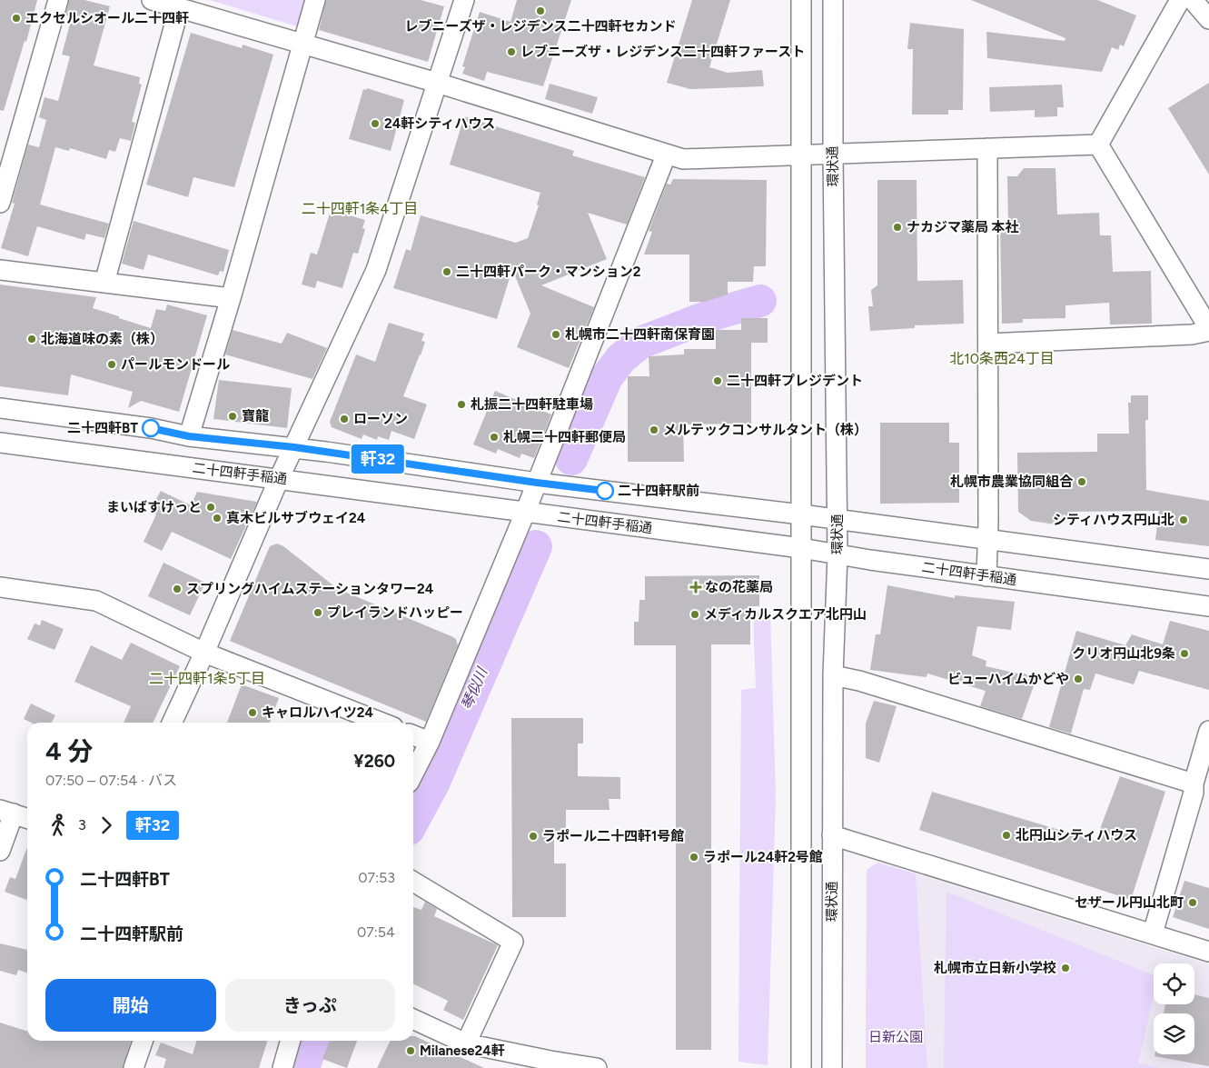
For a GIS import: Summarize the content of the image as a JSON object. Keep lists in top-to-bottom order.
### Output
{
  "streets": {
    "street": ["環状通", "二十四軒手稲通"]
  },
  "crossings": [
    ["環状通", "二十四軒手稲通"]
  ],
  "districts": ["二十四軒1条4丁目", "北10条西24丁目", "二十四軒1条5丁目"],
  "water": ["琴似川"],
  "parks": ["日新公園"],
  "places": {
    "other": [
      "レブニーズザ・レジデンス二十四軒セカンド",
      "エクセルシオール二十四軒",
      "レブニーズザ・レジデンス二十四軒ファースト",
      "24軒シティハウス",
      "ナカジマ薬局 本社",
      "二十四軒パーク・マンション2",
      "札幌市二十四軒南保育園",
      "北海道味の素（株）",
      "パールモンドール",
      "二十四軒プレジデント",
      "札振二十四軒駐車場",
      "寶龍",
      "ローソン",
      "二十四軒BT",
      "メルテックコンサルタント（株）",
      "札幌二十四軒郵便局",
      "札幌市農業協同組合",
      "二十四軒駅前",
      "まいばすけっと",
      "真木ビルサブウェイ24",
      "シティハウス円山北",
      "スプリングハイムステーションタワー24",
      "プレイランドハッピー",
      "メディカルスクエア北円山",
      "クリオ円山北9条",
      "ビューハイムかどや",
      "キャロルハイツ24",
      "北円山シティハウス",
      "ラポール二十四軒1号館",
      "ラポール24軒2号館",
      "セザール円山北町",
      "札幌市立日新小学校",
      "Milanese24軒"
    ],
    "health": ["なの花薬局"]
  },
  "lines": ["bus line 軒32"],
  "page": {
    "on_map": "軒32",
    "heading": ["4 分", "07:50 – 07:54 · バス", "¥260"],
    "legs": ["3", "軒32"],
    "list": [
      {
        "name": "二十四軒BT",
        "value": "07:53"
      },
      {
        "name": "二十四軒駅前",
        "value": "07:54"
      }
    ],
    "buttons": ["開始", "きっぷ"]
  }
}
